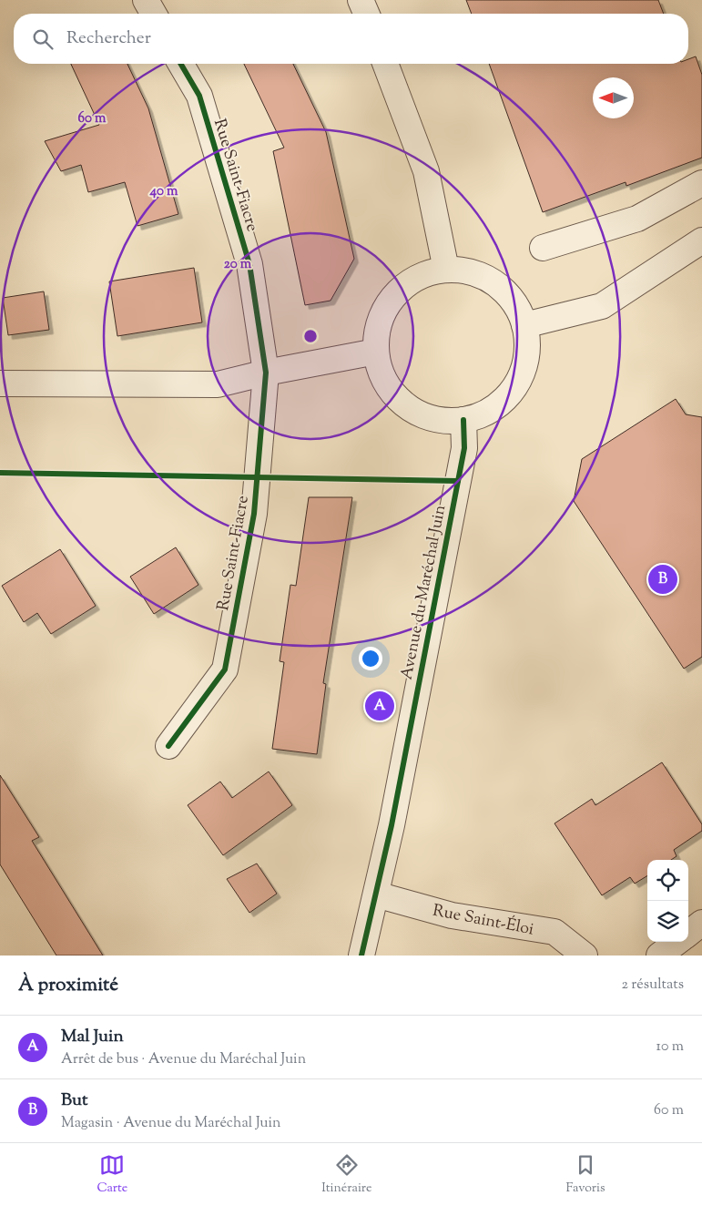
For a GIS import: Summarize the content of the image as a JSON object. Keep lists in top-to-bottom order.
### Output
{
  "streets": {
    "street": ["Rue Saint-Fiacre", "Avenue du Maréchal Juin", "Rue Saint-Éloi"]
  },
  "crossings": [
    ["Avenue du Maréchal Juin", "Rue Saint-Éloi"]
  ],
  "north": "left",
  "page": {
    "search": "Rechercher",
    "pins": ["B", "A"],
    "heading": ["À proximité", "2 résultats"],
    "list": [
      {
        "mark": "A",
        "name": "Mal Juin",
        "note": "Arrêt de bus · Avenue du Maréchal Juin",
        "value": "10 m"
      },
      {
        "mark": "B",
        "name": "But",
        "note": "Magasin · Avenue du Maréchal Juin",
        "value": "60 m"
      }
    ],
    "nav": ["Carte", "Itinéraire", "Favoris"]
  },
  "rings": ["60 m", "40 m", "20 m"]
}
